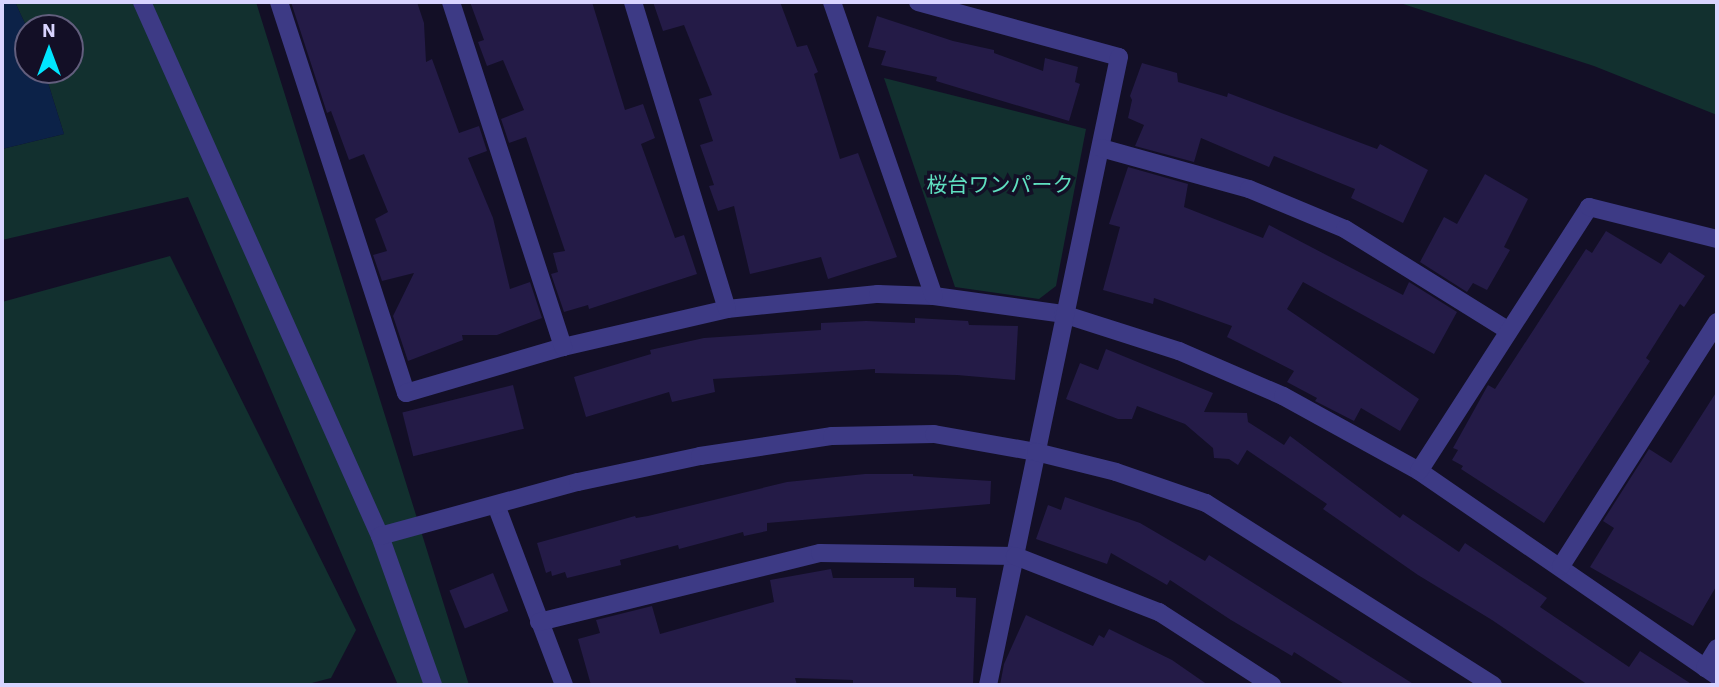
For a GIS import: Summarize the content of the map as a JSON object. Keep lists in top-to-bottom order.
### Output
{
  "parks": ["桜台ワンパーク"],
  "north": "top"
}
